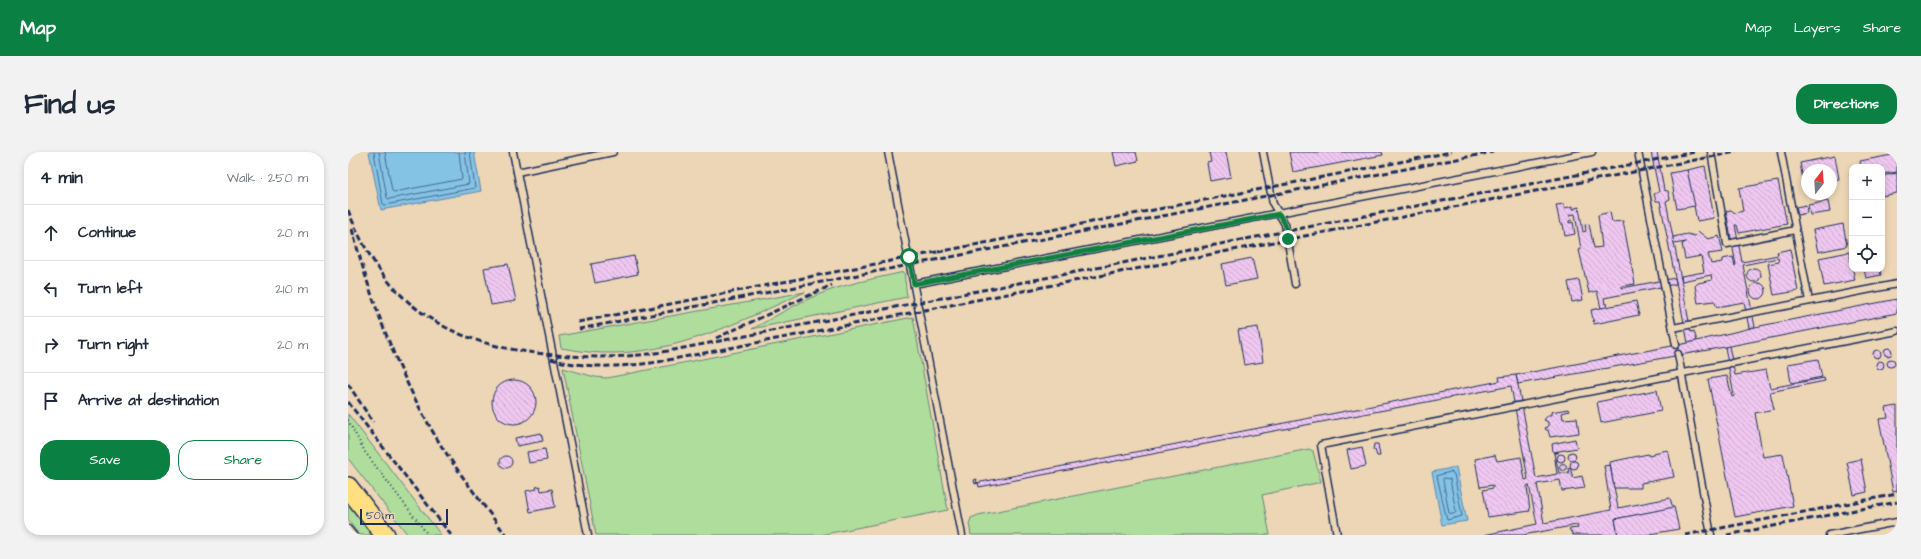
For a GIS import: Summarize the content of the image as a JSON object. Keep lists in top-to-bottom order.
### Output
{
  "scale_bar": "50 m",
  "north": "top",
  "page": {
    "header": "Map",
    "nav": ["Map", "Layers", "Share"],
    "buttons": [
      "Directions",
      ["Save", "Share"]
    ],
    "title": "Find us",
    "heading": ["4 min", "Walk · 250 m"],
    "map_buttons": ["+", "−"],
    "list": [
      ["Continue", "20 m"],
      ["Turn left", "210 m"],
      ["Turn right", "20 m"],
      "Arrive at destination"
    ],
    "scale": "50 m"
  }
}
